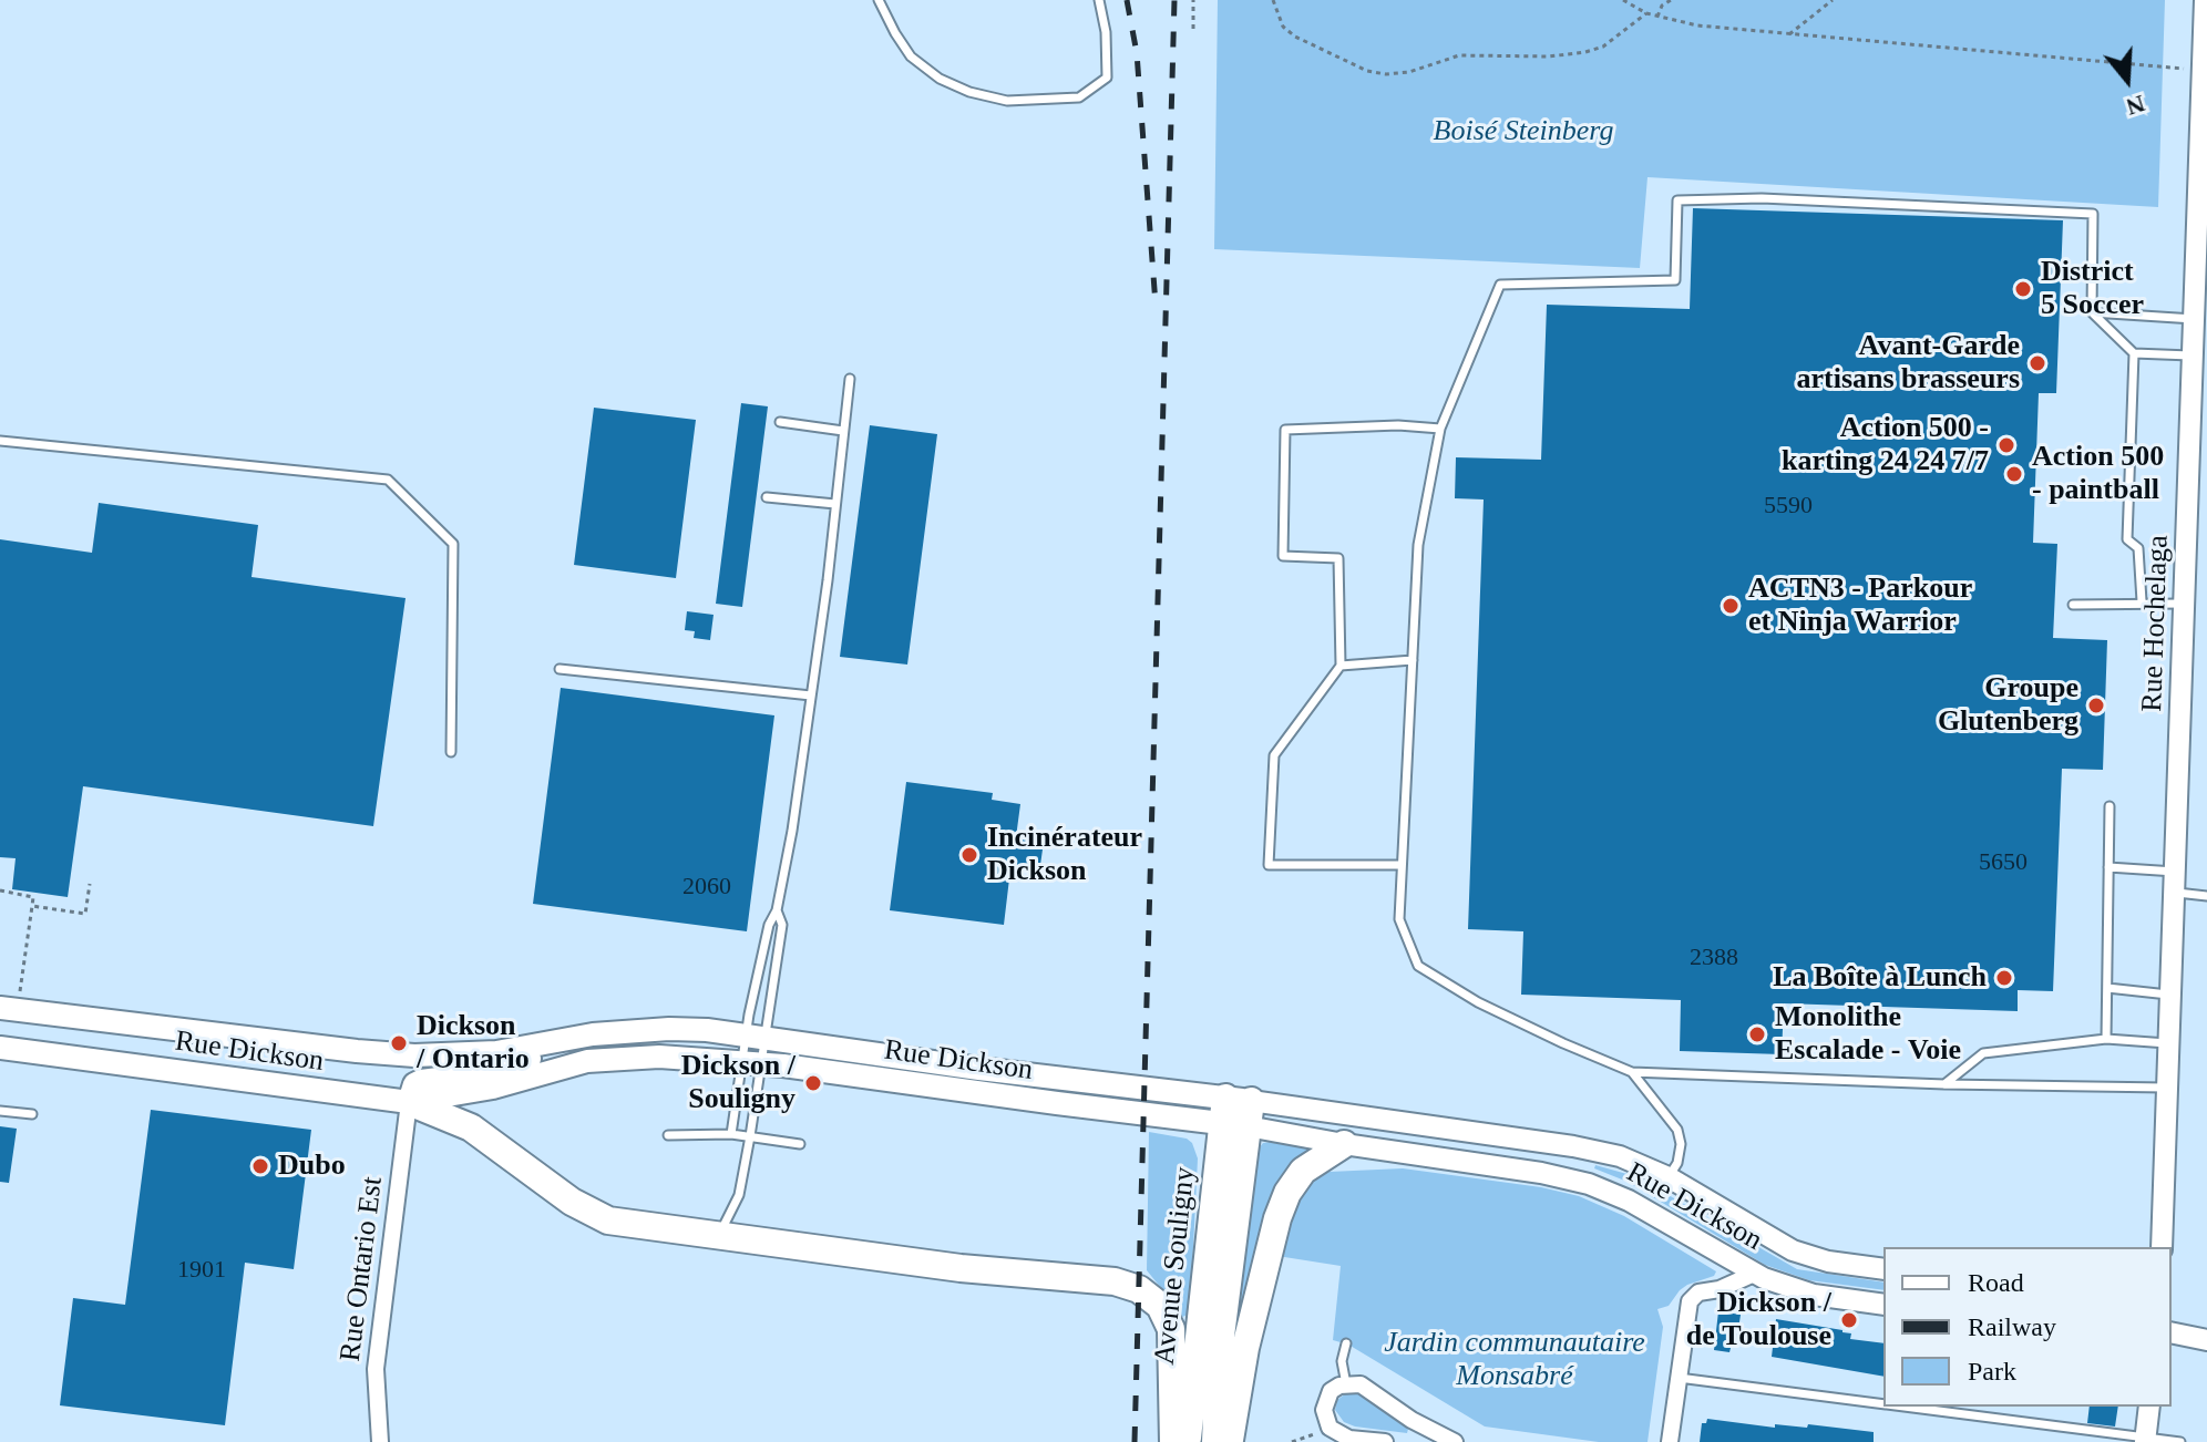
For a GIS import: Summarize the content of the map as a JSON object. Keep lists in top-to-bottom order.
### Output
{
  "streets": {
    "highway": ["Avenue Souligny"],
    "main road": ["Rue Hochelaga", "Rue Dickson"],
    "street": ["Rue Ontario Est"]
  },
  "crossings": [
    ["Rue Dickson", "Avenue Souligny"],
    ["Rue Dickson", "Rue Ontario Est"]
  ],
  "parks": ["Boisé Steinberg", "Jardin communautaire Monsabré"],
  "places": [
    "District 5 Soccer",
    "Avant-Garde artisans brasseurs",
    "Action 500 - karting 24 24 7/7",
    "Action 500 - paintball",
    "ACTN3 - Parkour et Ninja Warrior",
    "Groupe Glutenberg",
    "Incinérateur Dickson",
    "La Boîte à Lunch",
    "Monolithe Escalade - Voie",
    "Dickson / Ontario",
    "Dickson / Souligny",
    "Dubo",
    "Dickson / de Toulouse"
  ],
  "house_numbers": [
    "5590",
    "5650",
    "2060",
    "2388",
    "1901"
  ],
  "legend": ["Road", "Railway", "Park"],
  "north": "bottom"
}
